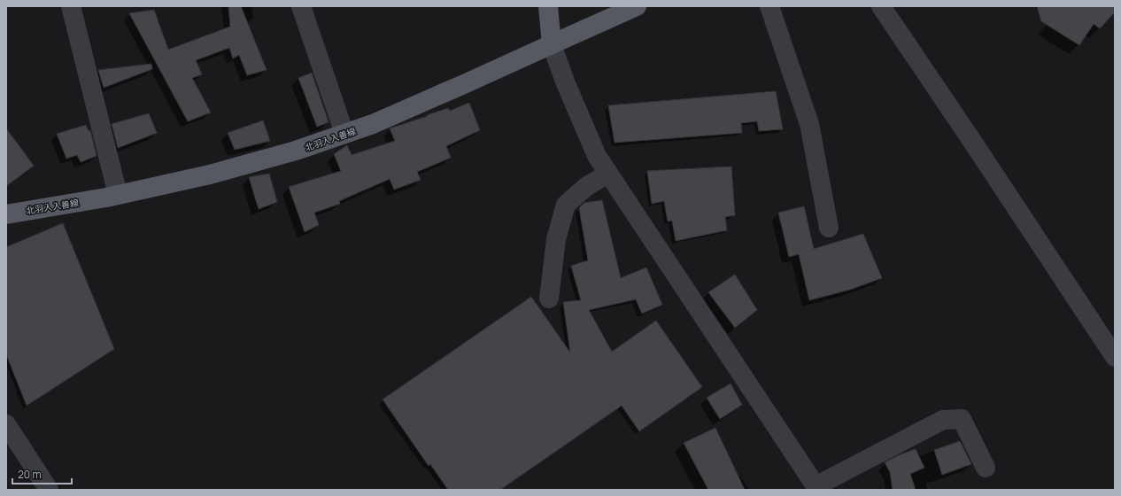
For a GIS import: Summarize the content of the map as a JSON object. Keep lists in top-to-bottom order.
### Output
{
  "streets": {
    "main road": ["北羽入入善線"]
  },
  "scale_bar": "20 m"
}
